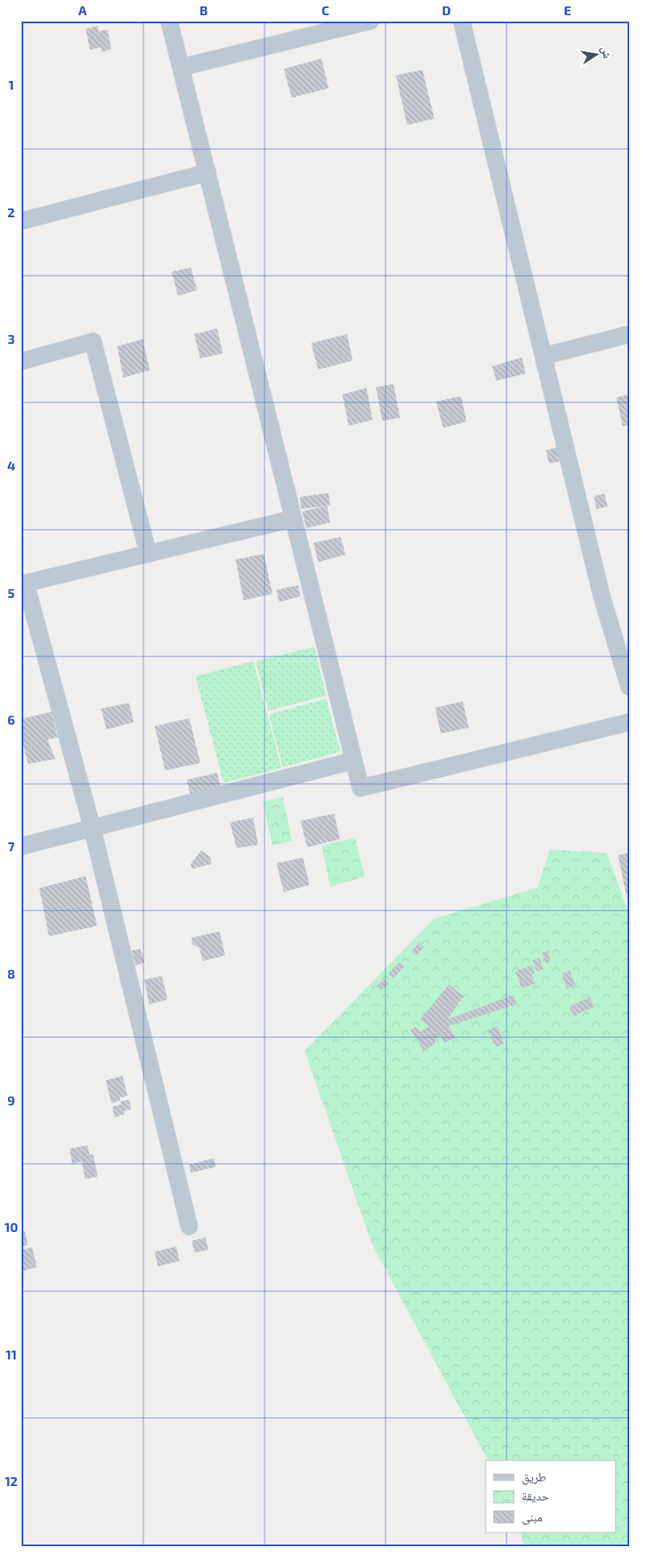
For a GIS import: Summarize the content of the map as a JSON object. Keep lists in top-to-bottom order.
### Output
{
  "legend": ["طريق", "حديقة", "مبنى"],
  "north": "right",
  "grid": {
    "columns": [
      "A",
      "B",
      "C",
      "D",
      "E"
    ],
    "rows": [
      "1",
      "2",
      "3",
      "4",
      "5",
      "6",
      "7",
      "8",
      "9",
      "10",
      "11",
      "12"
    ]
  }
}
